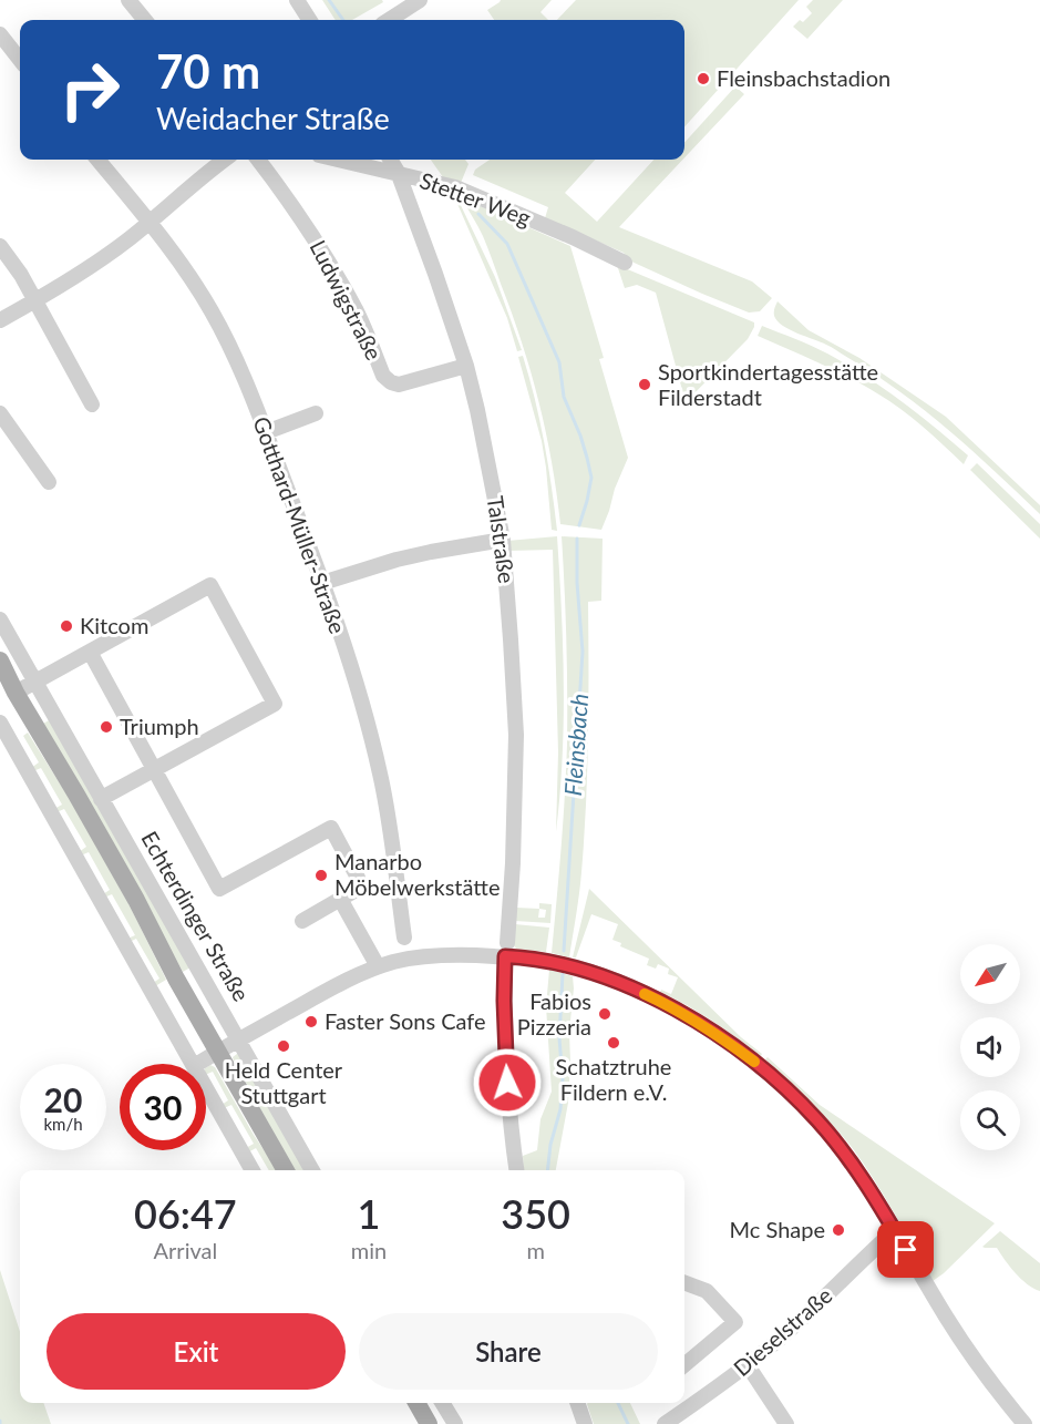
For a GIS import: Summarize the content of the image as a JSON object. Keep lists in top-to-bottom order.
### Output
{
  "streets": {
    "main road": ["Echterdinger Straße"],
    "street": [
      "Stetter Weg",
      "Ludwigstraße",
      "Gotthard-Müller-Straße",
      "Talstraße",
      "Dieselstraße"
    ]
  },
  "crossings": [
    ["Stetter Weg", "Talstraße"],
    ["Ludwigstraße", "Talstraße"]
  ],
  "water": ["Fleinsbach"],
  "places": [
    "Fleinsbachstadion",
    "Sportkindertagesstätte Filderstadt",
    "Kitcom",
    "Triumph",
    "Manarbo Möbelwerkstätte",
    "Fabios Pizzeria",
    "Faster Sons Cafe",
    "Schatztruhe Fildern e.V.",
    "Held Center Stuttgart",
    "Mc Shape"
  ],
  "north": "bottom left",
  "page": {
    "turn": ["70 m", "Weidacher Straße"],
    "speed": "20 km/h",
    "limit": "30",
    "eta": [
      "06:47",
      "Arrival",
      "1",
      "min",
      "350",
      "m"
    ],
    "buttons": ["Exit", "Share"]
  }
}
